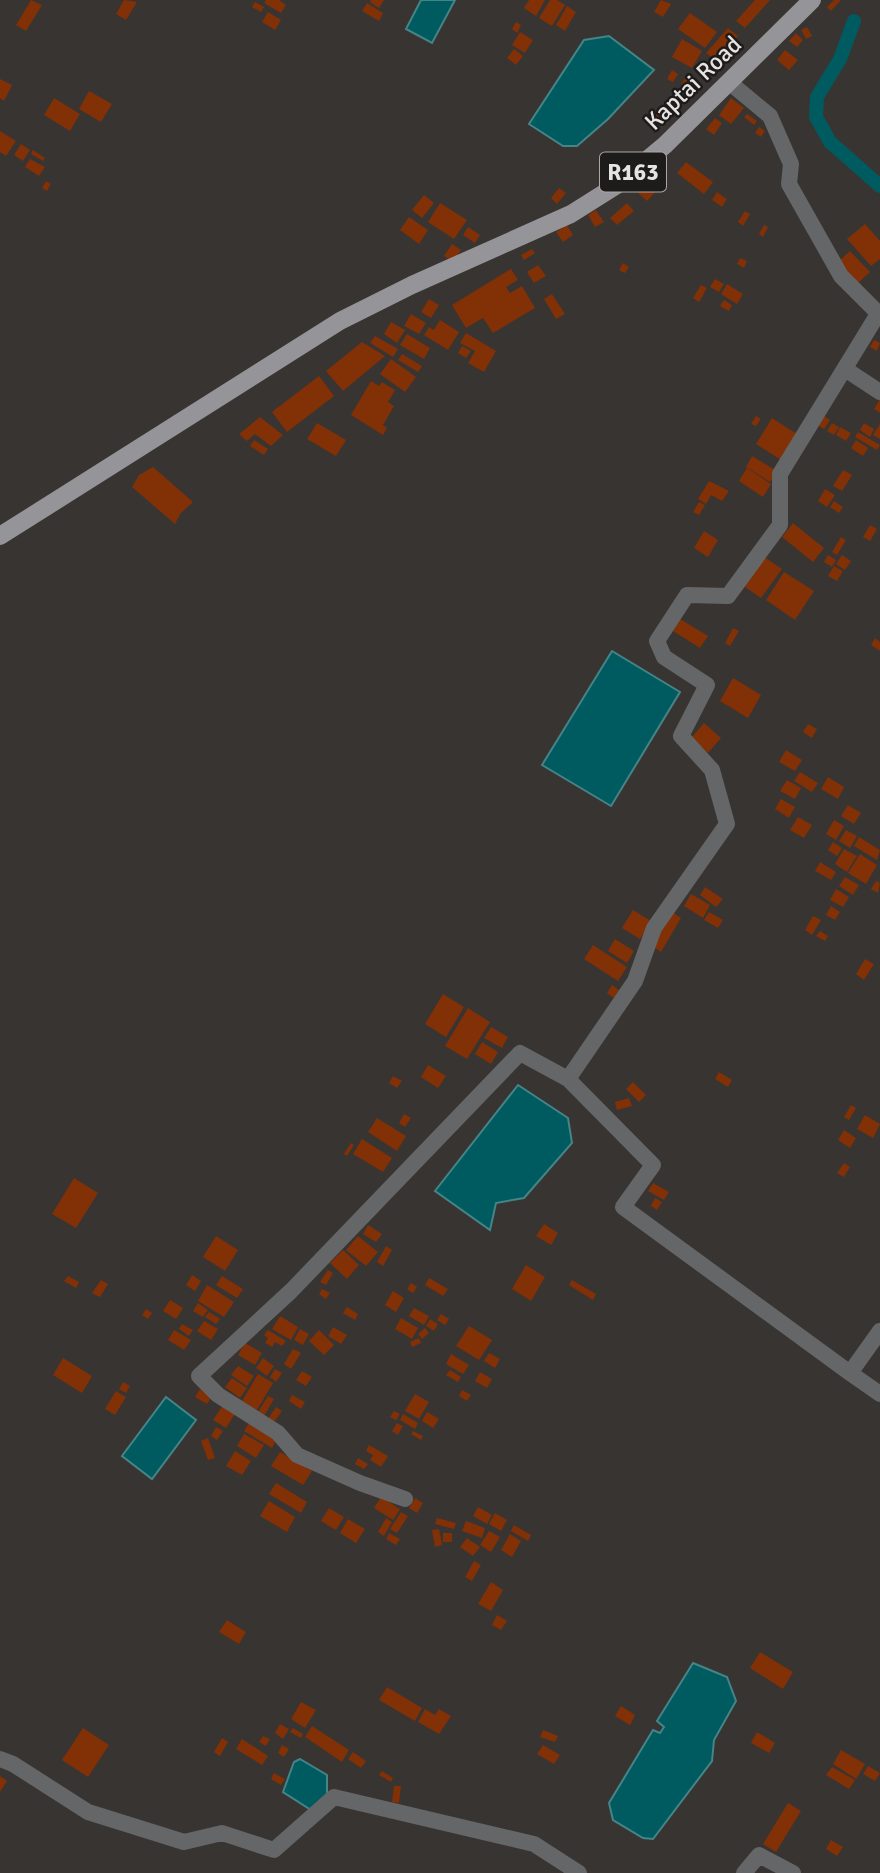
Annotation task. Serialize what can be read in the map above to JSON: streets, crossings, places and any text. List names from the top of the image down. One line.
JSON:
{"streets":{"main road":["Kaptai Road","R163"]}}
